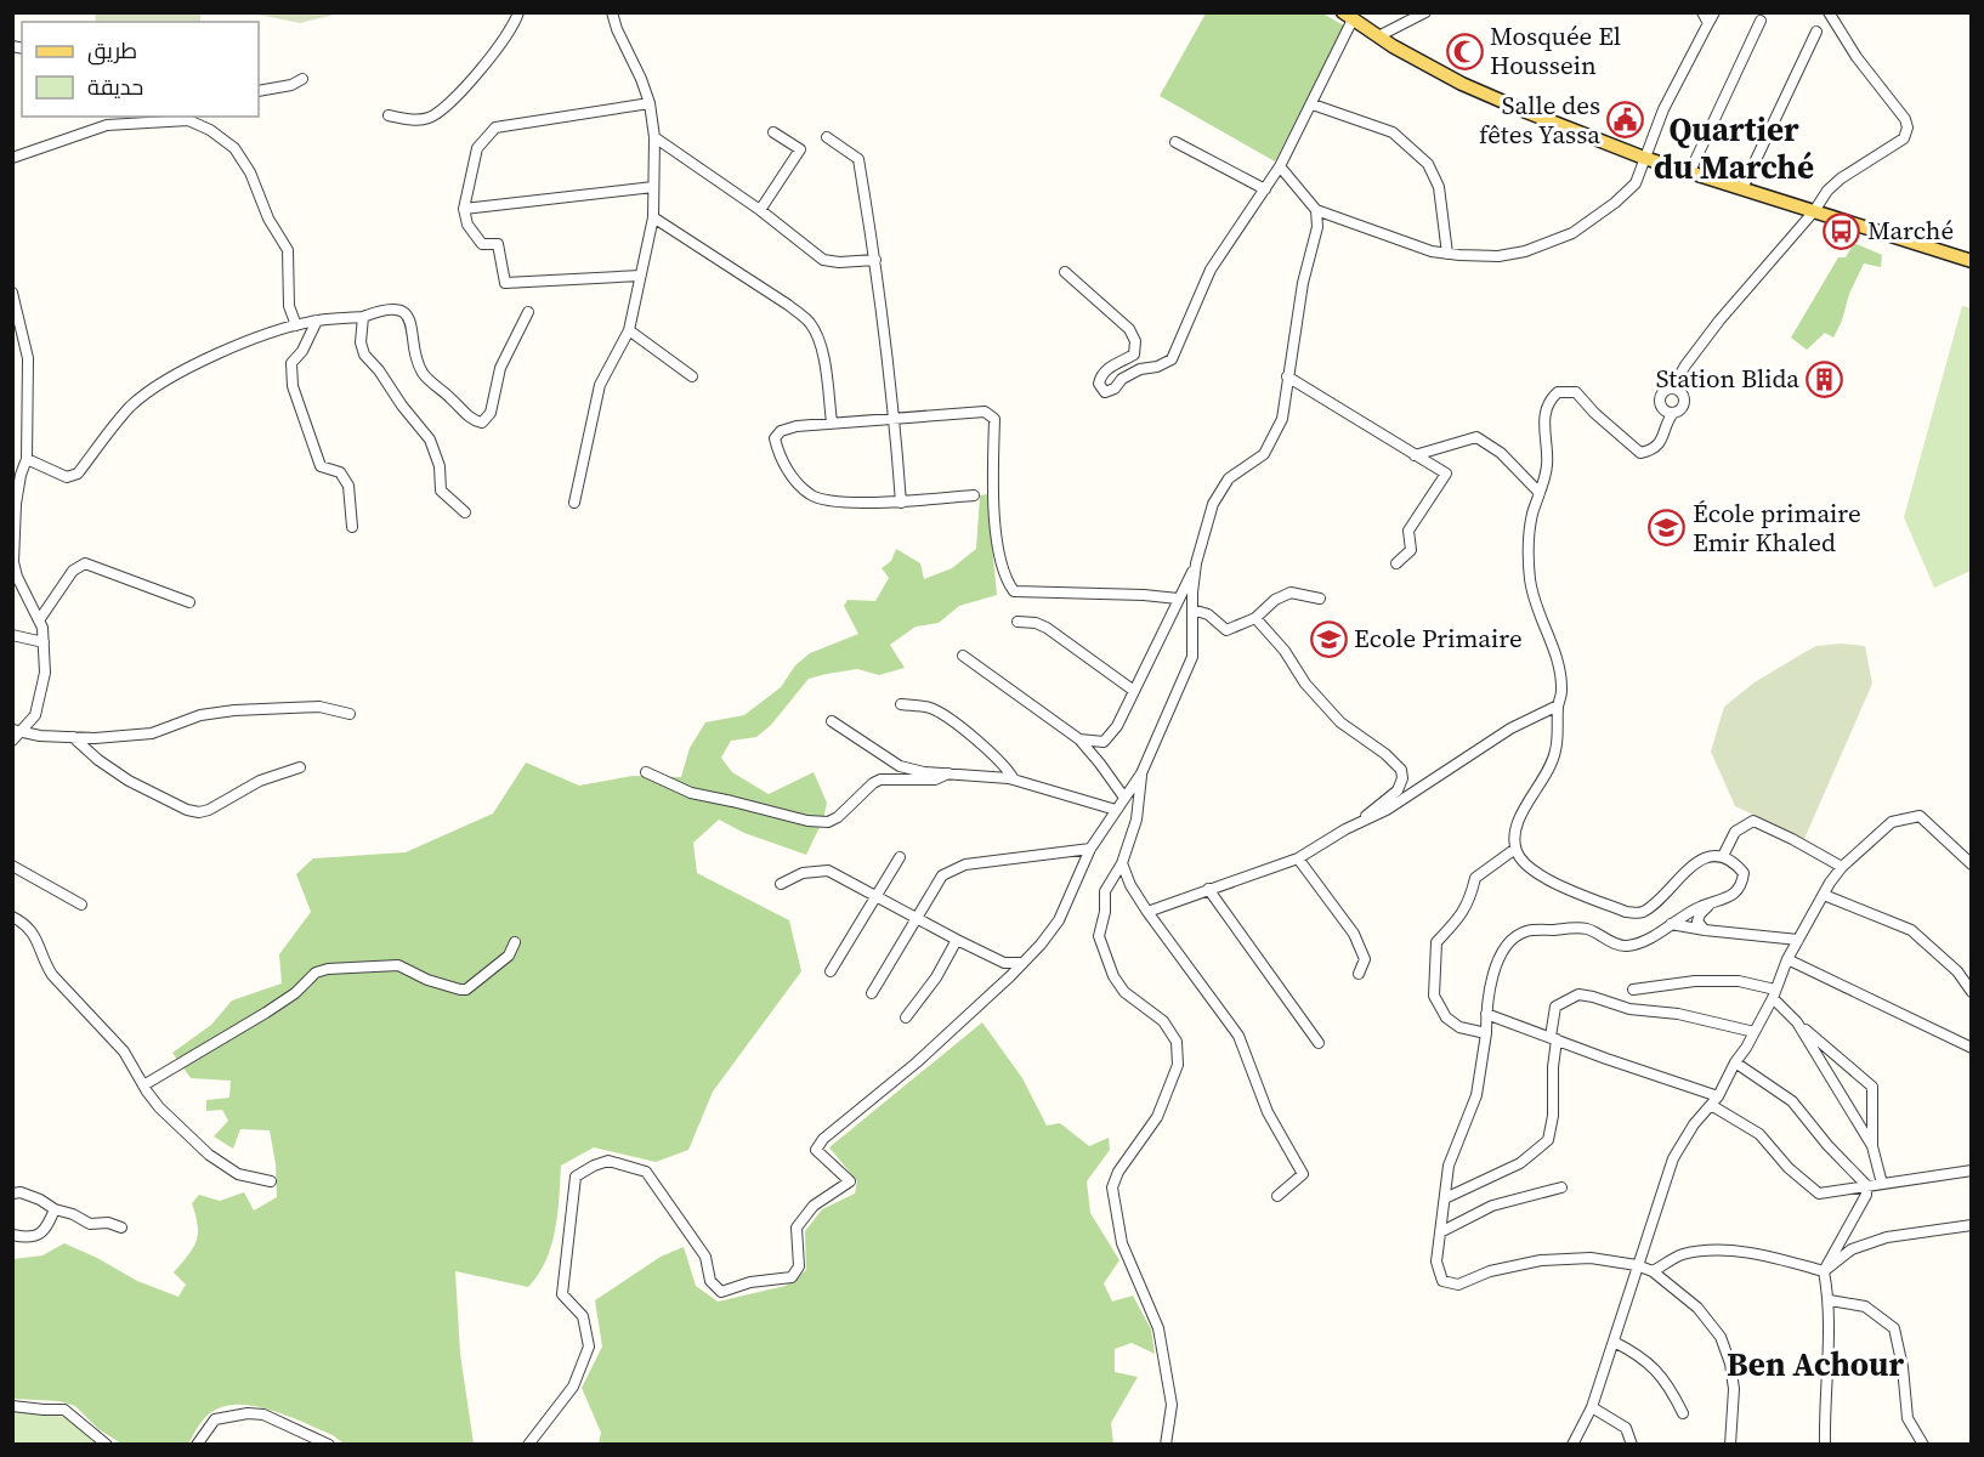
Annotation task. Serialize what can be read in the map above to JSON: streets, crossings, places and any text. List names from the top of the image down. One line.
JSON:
{"districts":["Quartier du Marché","Ben Achour"],"places":{"mosque":["Mosquée El Houssein"],"public building":["Salle des fêtes Yassa"],"bus stop":["Marché"],"building":["Station Blida"],"school or university":["École primaire Emir Khaled","Ecole Primaire"]},"legend":["طريق","حديقة"]}
